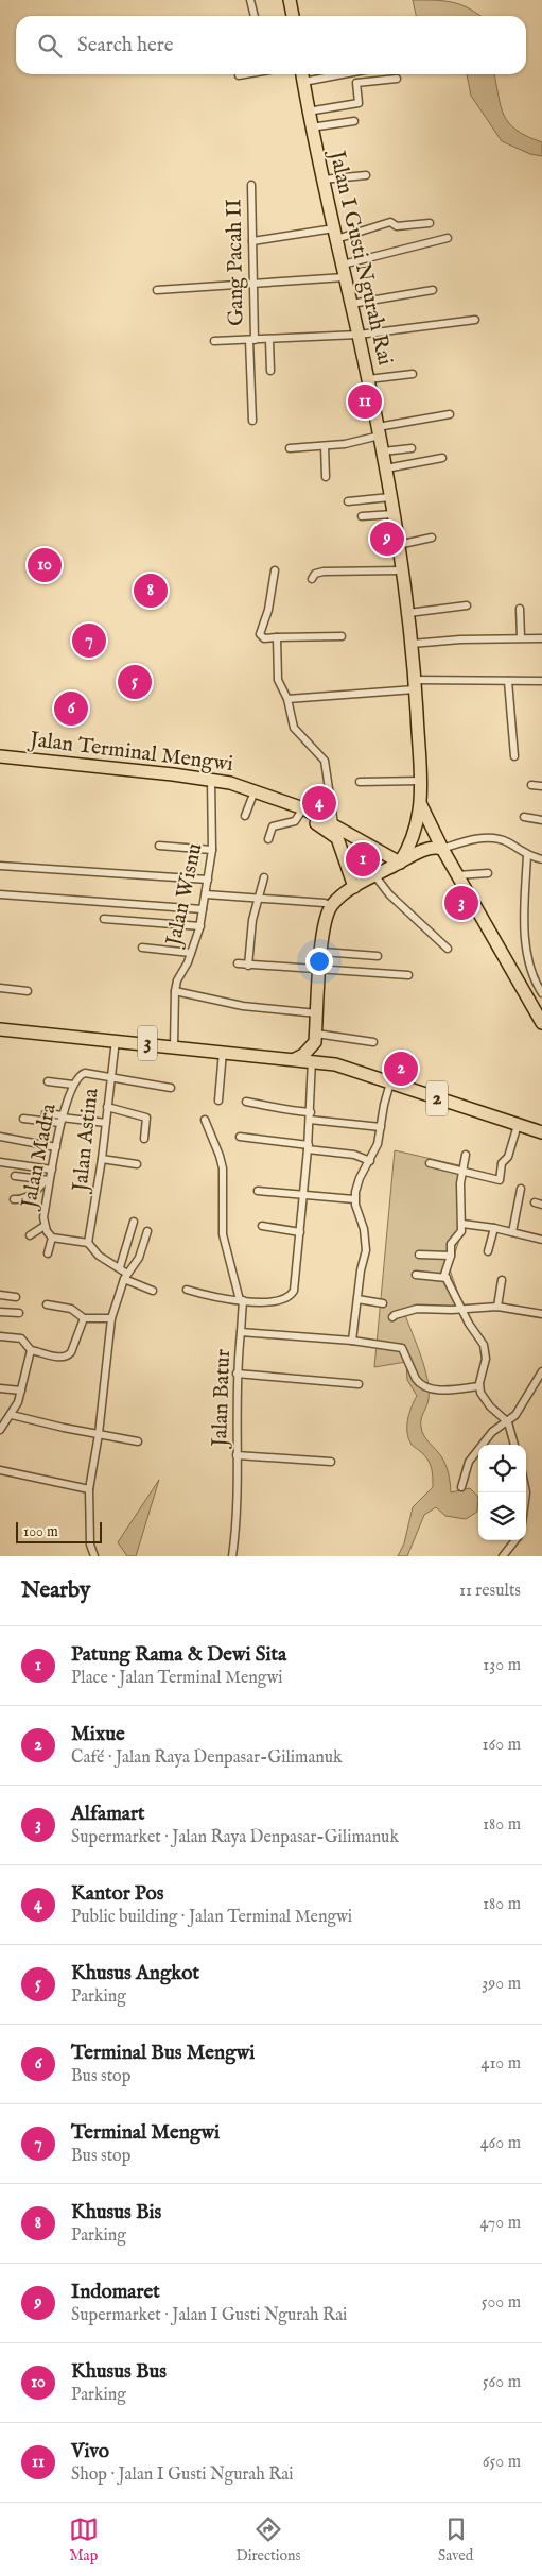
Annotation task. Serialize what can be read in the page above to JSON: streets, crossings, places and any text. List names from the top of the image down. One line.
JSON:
{"streets":{"highway":["Jalan I Gusti Ngurah Rai","Jalan Terminal Mengwi","3","2"],"street":["Gang Pacah II","Jalan Wisnu","Jalan Astina","Jalan Madra","Jalan Batur"]},"crossings":[["Jalan Terminal Mengwi","Jalan Wisnu"],["Jalan Wisnu","3"],["3","2"],["3","Jalan Astina"],["Jalan Astina","Jalan Madra"]],"scale_bar":"100 m","page":{"search":"Search here","pins":["11","9","10","8","7","5","6","4","1","3","2"],"scale":"100 m","heading":["Nearby","11 results"],"list":[{"mark":"1","name":"Patung Rama & Dewi Sita","note":"Place · Jalan Terminal Mengwi","value":"130 m"},{"mark":"2","name":"Mixue","note":"Café · Jalan Raya Denpasar-Gilimanuk","value":"160 m"},{"mark":"3","name":"Alfamart","note":"Supermarket · Jalan Raya Denpasar-Gilimanuk","value":"180 m"},{"mark":"4","name":"Kantor Pos","note":"Public building · Jalan Terminal Mengwi","value":"180 m"},{"mark":"5","name":"Khusus Angkot","note":"Parking","value":"390 m"},{"mark":"6","name":"Terminal Bus Mengwi","note":"Bus stop","value":"410 m"},{"mark":"7","name":"Terminal Mengwi","note":"Bus stop","value":"460 m"},{"mark":"8","name":"Khusus Bis","note":"Parking","value":"470 m"},{"mark":"9","name":"Indomaret","note":"Supermarket · Jalan I Gusti Ngurah Rai","value":"500 m"},{"mark":"10","name":"Khusus Bus","note":"Parking","value":"560 m"},{"mark":"11","name":"Vivo","note":"Shop · Jalan I Gusti Ngurah Rai","value":"650 m"}],"nav":["Map","Directions","Saved"]}}
